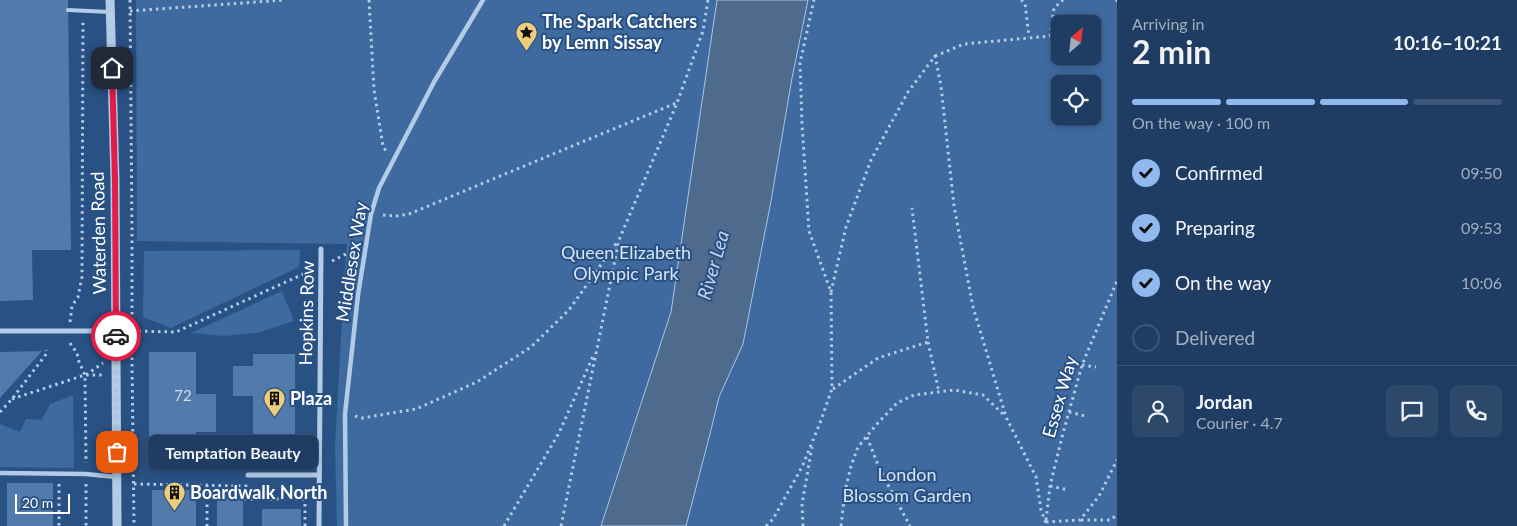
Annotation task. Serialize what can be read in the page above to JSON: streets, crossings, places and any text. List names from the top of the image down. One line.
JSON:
{"streets":{"street":["Waterden Road","Middlesex Way","Hopkins Row"],"path":["Essex Way"]},"water":["River Lea"],"parks":["Queen Elizabeth Olympic Park","London Blossom Garden"],"places":{"place":["The Spark Catchers by Lemn Sissay"],"building":["Plaza","Boardwalk North"],"other":["Temptation Beauty"]},"house_numbers":["72"],"scale_bar":"20 m","north":"top right","page":{"heading":["2 min","Arriving in","10:16–10:21"],"panel":["Jordan","Courier · 4.7"],"bar":"On the way · 100 m","list":[["Confirmed","09:50"],["Preparing","09:53"],["On the way","10:06"],"Delivered"],"bubble":"Temptation Beauty","scale":"20 m"}}
